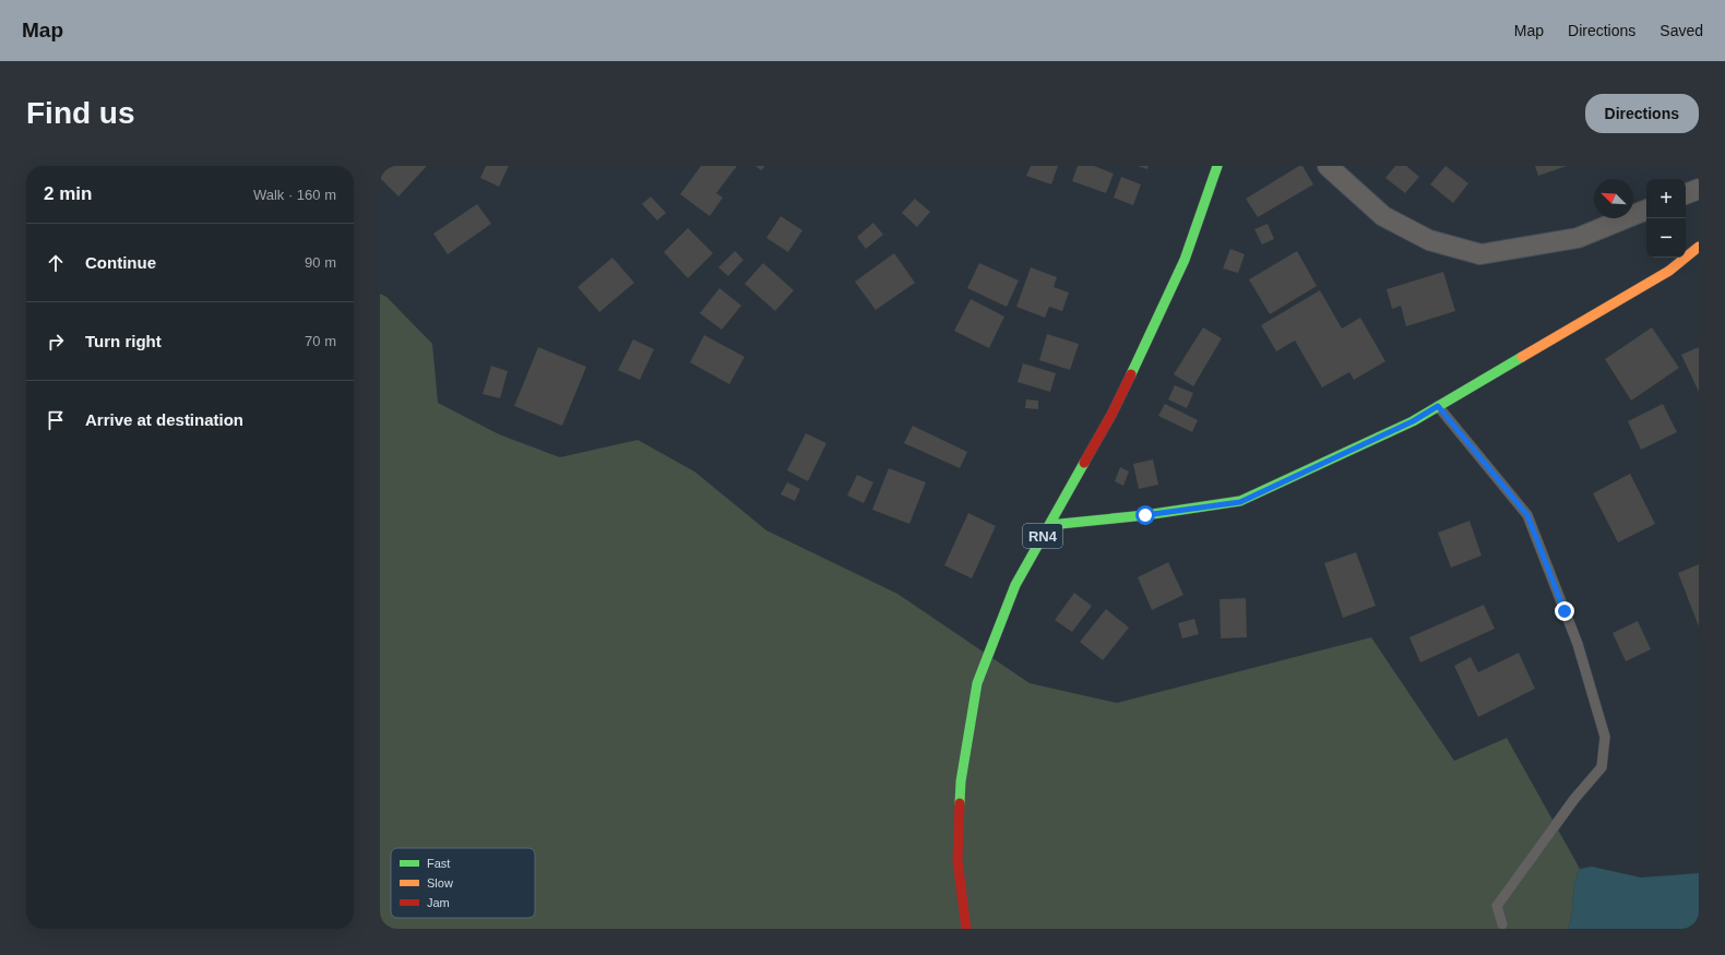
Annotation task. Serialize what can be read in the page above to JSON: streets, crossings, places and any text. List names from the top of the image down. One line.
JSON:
{"streets":{"main road":["RN4"]},"legend":["Fast","Slow","Jam"],"north":"top left","page":{"header":"Map","nav":["Map","Directions","Saved"],"buttons":"Directions","title":"Find us","heading":["2 min","Walk · 160 m"],"map_buttons":["+","−"],"list":[["Continue","90 m"],["Turn right","70 m"],"Arrive at destination"]}}
